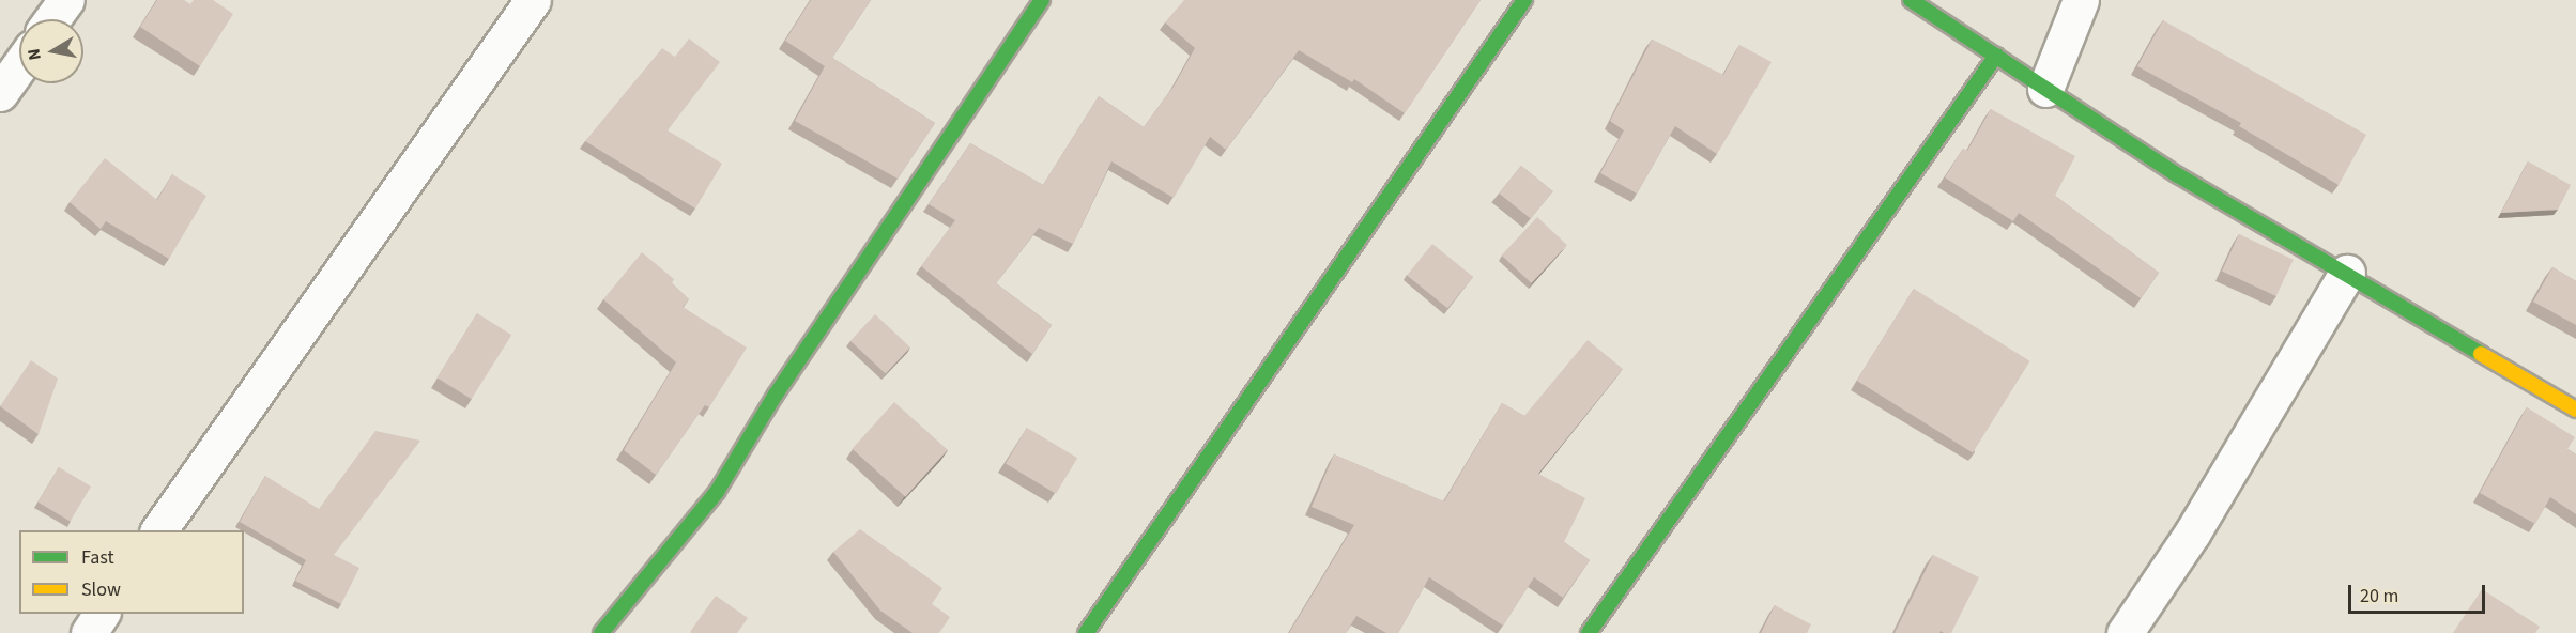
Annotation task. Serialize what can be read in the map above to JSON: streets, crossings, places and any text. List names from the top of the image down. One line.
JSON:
{"legend":["Fast","Slow"],"scale_bar":"20 m","north":"left"}
